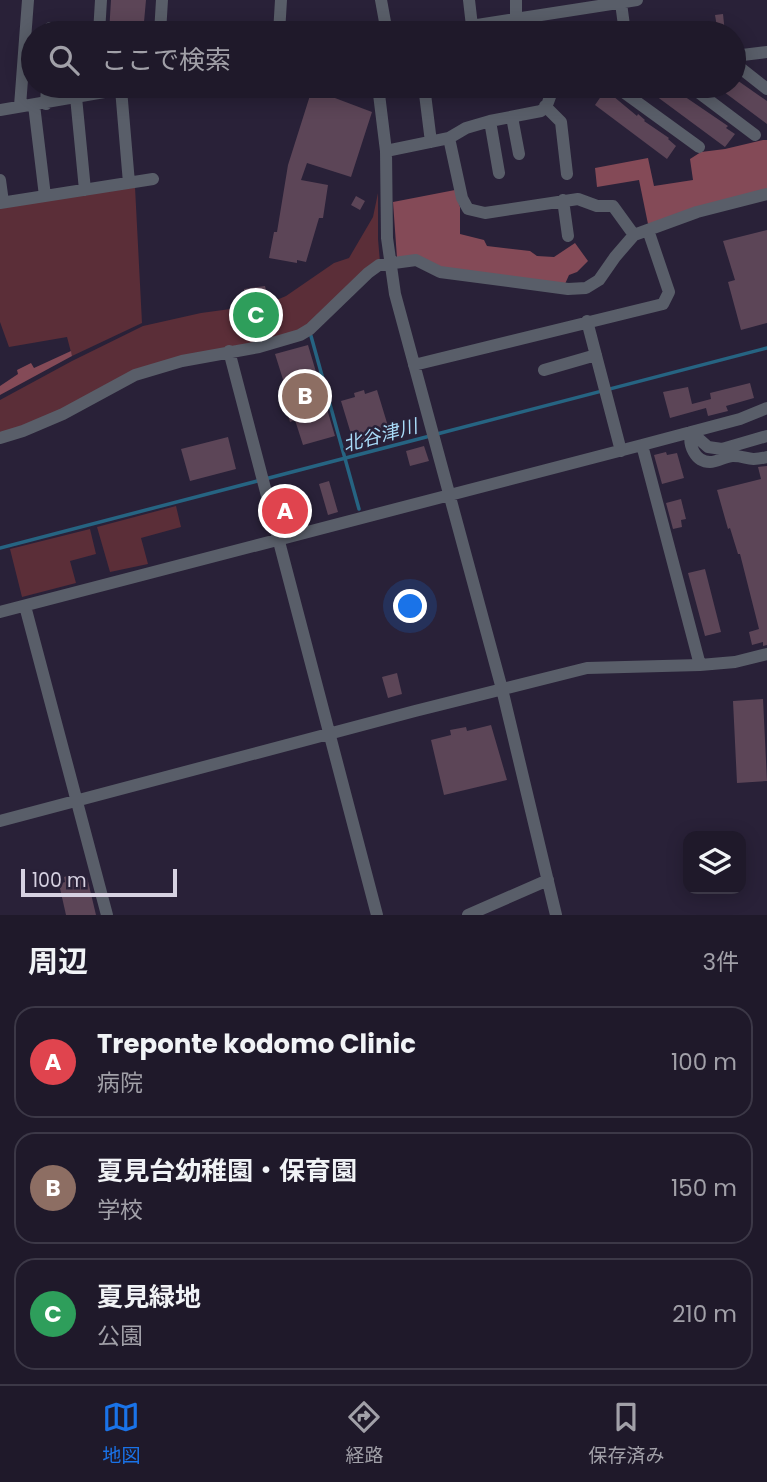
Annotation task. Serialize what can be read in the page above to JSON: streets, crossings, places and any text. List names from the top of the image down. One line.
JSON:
{"water":["北谷津川"],"scale_bar":"100 m","page":{"search":"ここで検索","pins":["C","B","A"],"scale":"100 m","heading":["周辺","3件"],"list":[{"mark":"A","name":"Treponte kodomo Clinic","note":"病院","value":"100 m"},{"mark":"B","name":"夏見台幼稚園・保育園","note":"学校","value":"150 m"},{"mark":"C","name":"夏見緑地","note":"公園","value":"210 m"}],"nav":["地図","経路","保存済み"]}}
